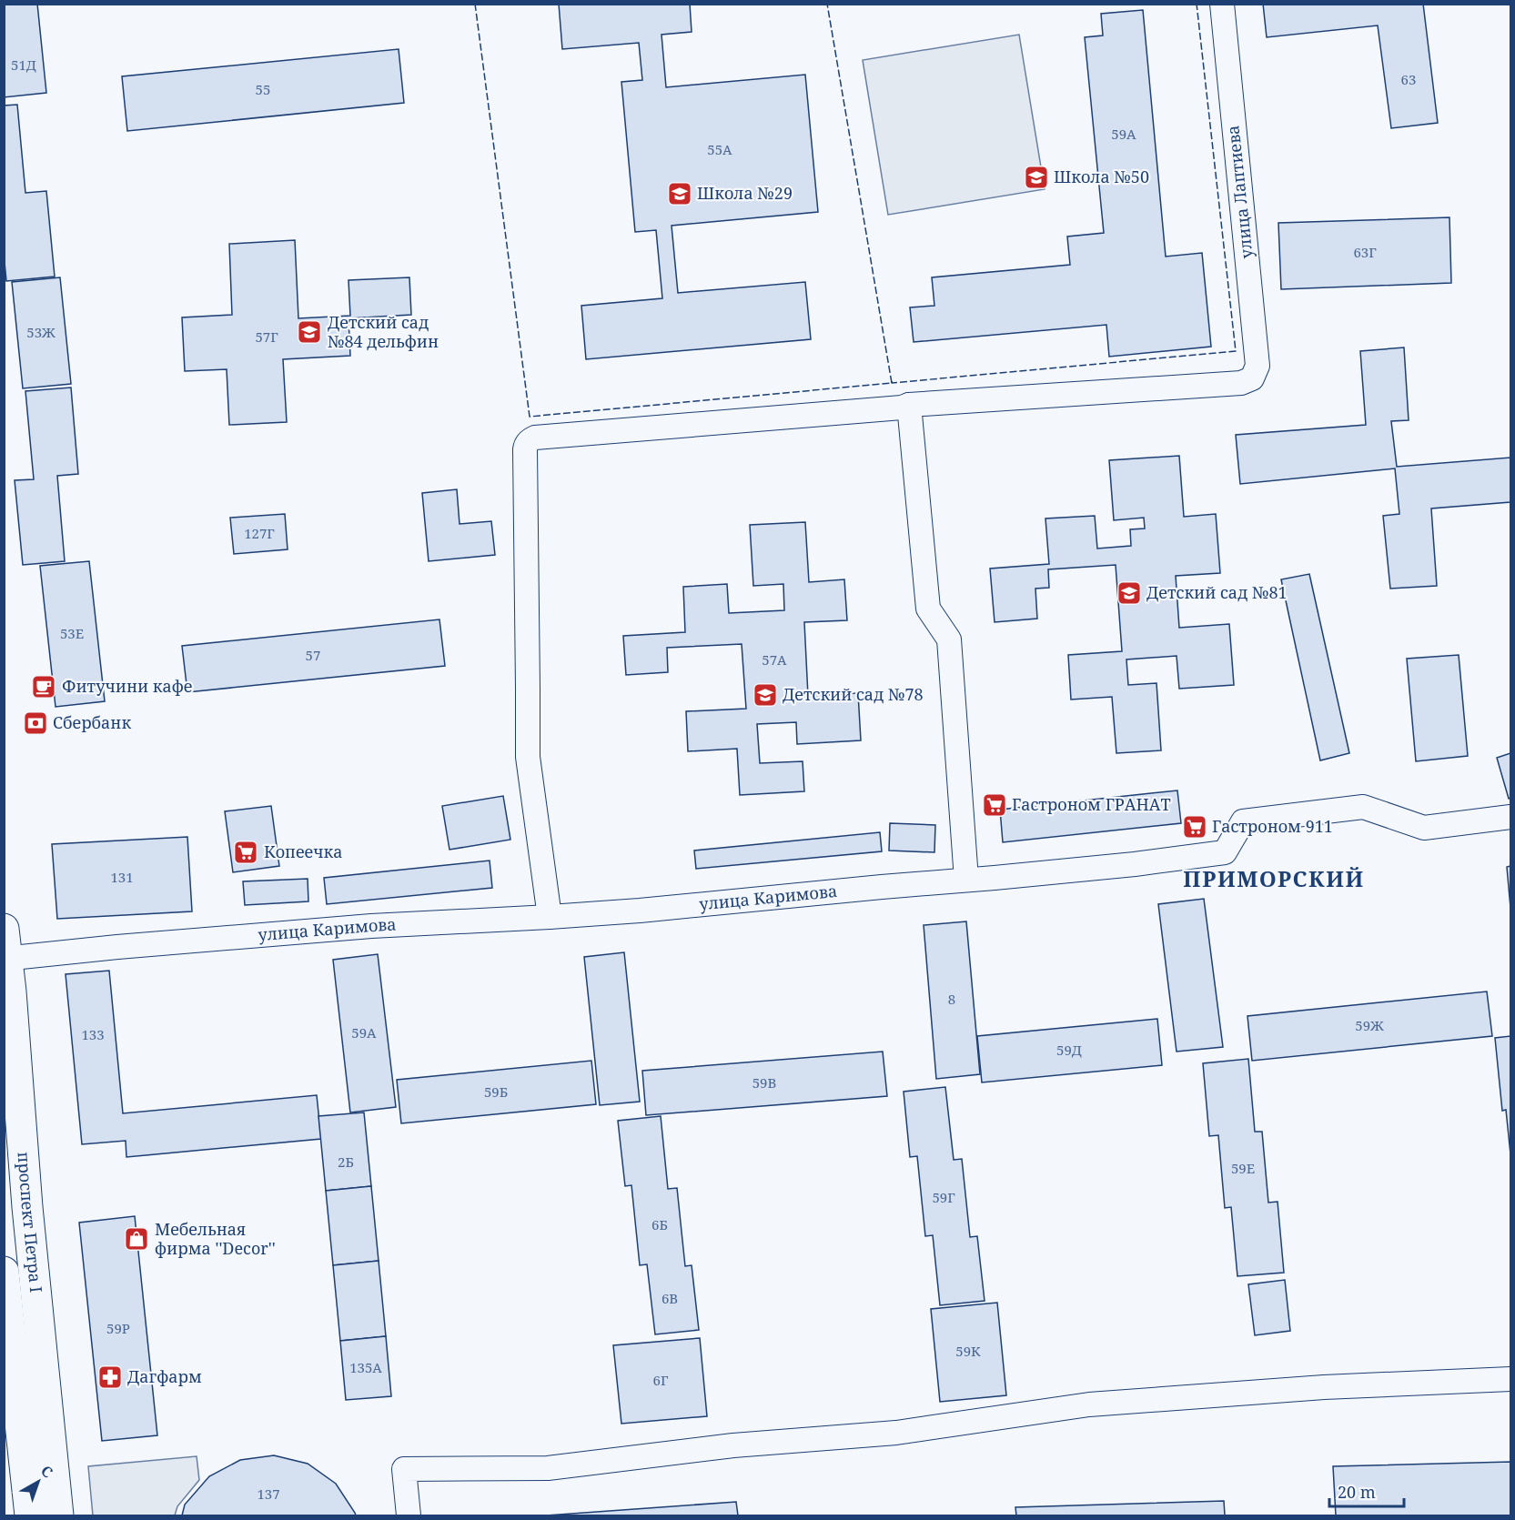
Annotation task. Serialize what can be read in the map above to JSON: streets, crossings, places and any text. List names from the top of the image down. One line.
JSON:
{"streets":{"main road":["проспект Петра I"],"street":["улица Лаптиева","улица Каримова"]},"crossings":[["улица Каримова","проспект Петра I"]],"districts":["ПРИМОРСКИЙ"],"places":{"school or university":["Школа №50","Школа №29","Детский сад №84 дельфин","Детский сад №81","Детский сад №78"],"cafe":["Фитучини кафе"],"bank":["Сбербанк"],"supermarket":["Гастроном ГРАНАТ","Гастроном 911","Копеечка"],"shop":["Мебельная фирма ''Decor''"],"pharmacy":["Дагфарм"]},"house_numbers":["51Д","63","55","59А","55А","63Г","53Ж","57Г","127Г","53Е","57","57А","131","8","59Ж","59А","133","59Д","59В","59Б","2Б","59Е","59Г","6Б","6В","59Р","59К","135А","6Г","137"],"scale_bar":"20 m","north":"top right"}
